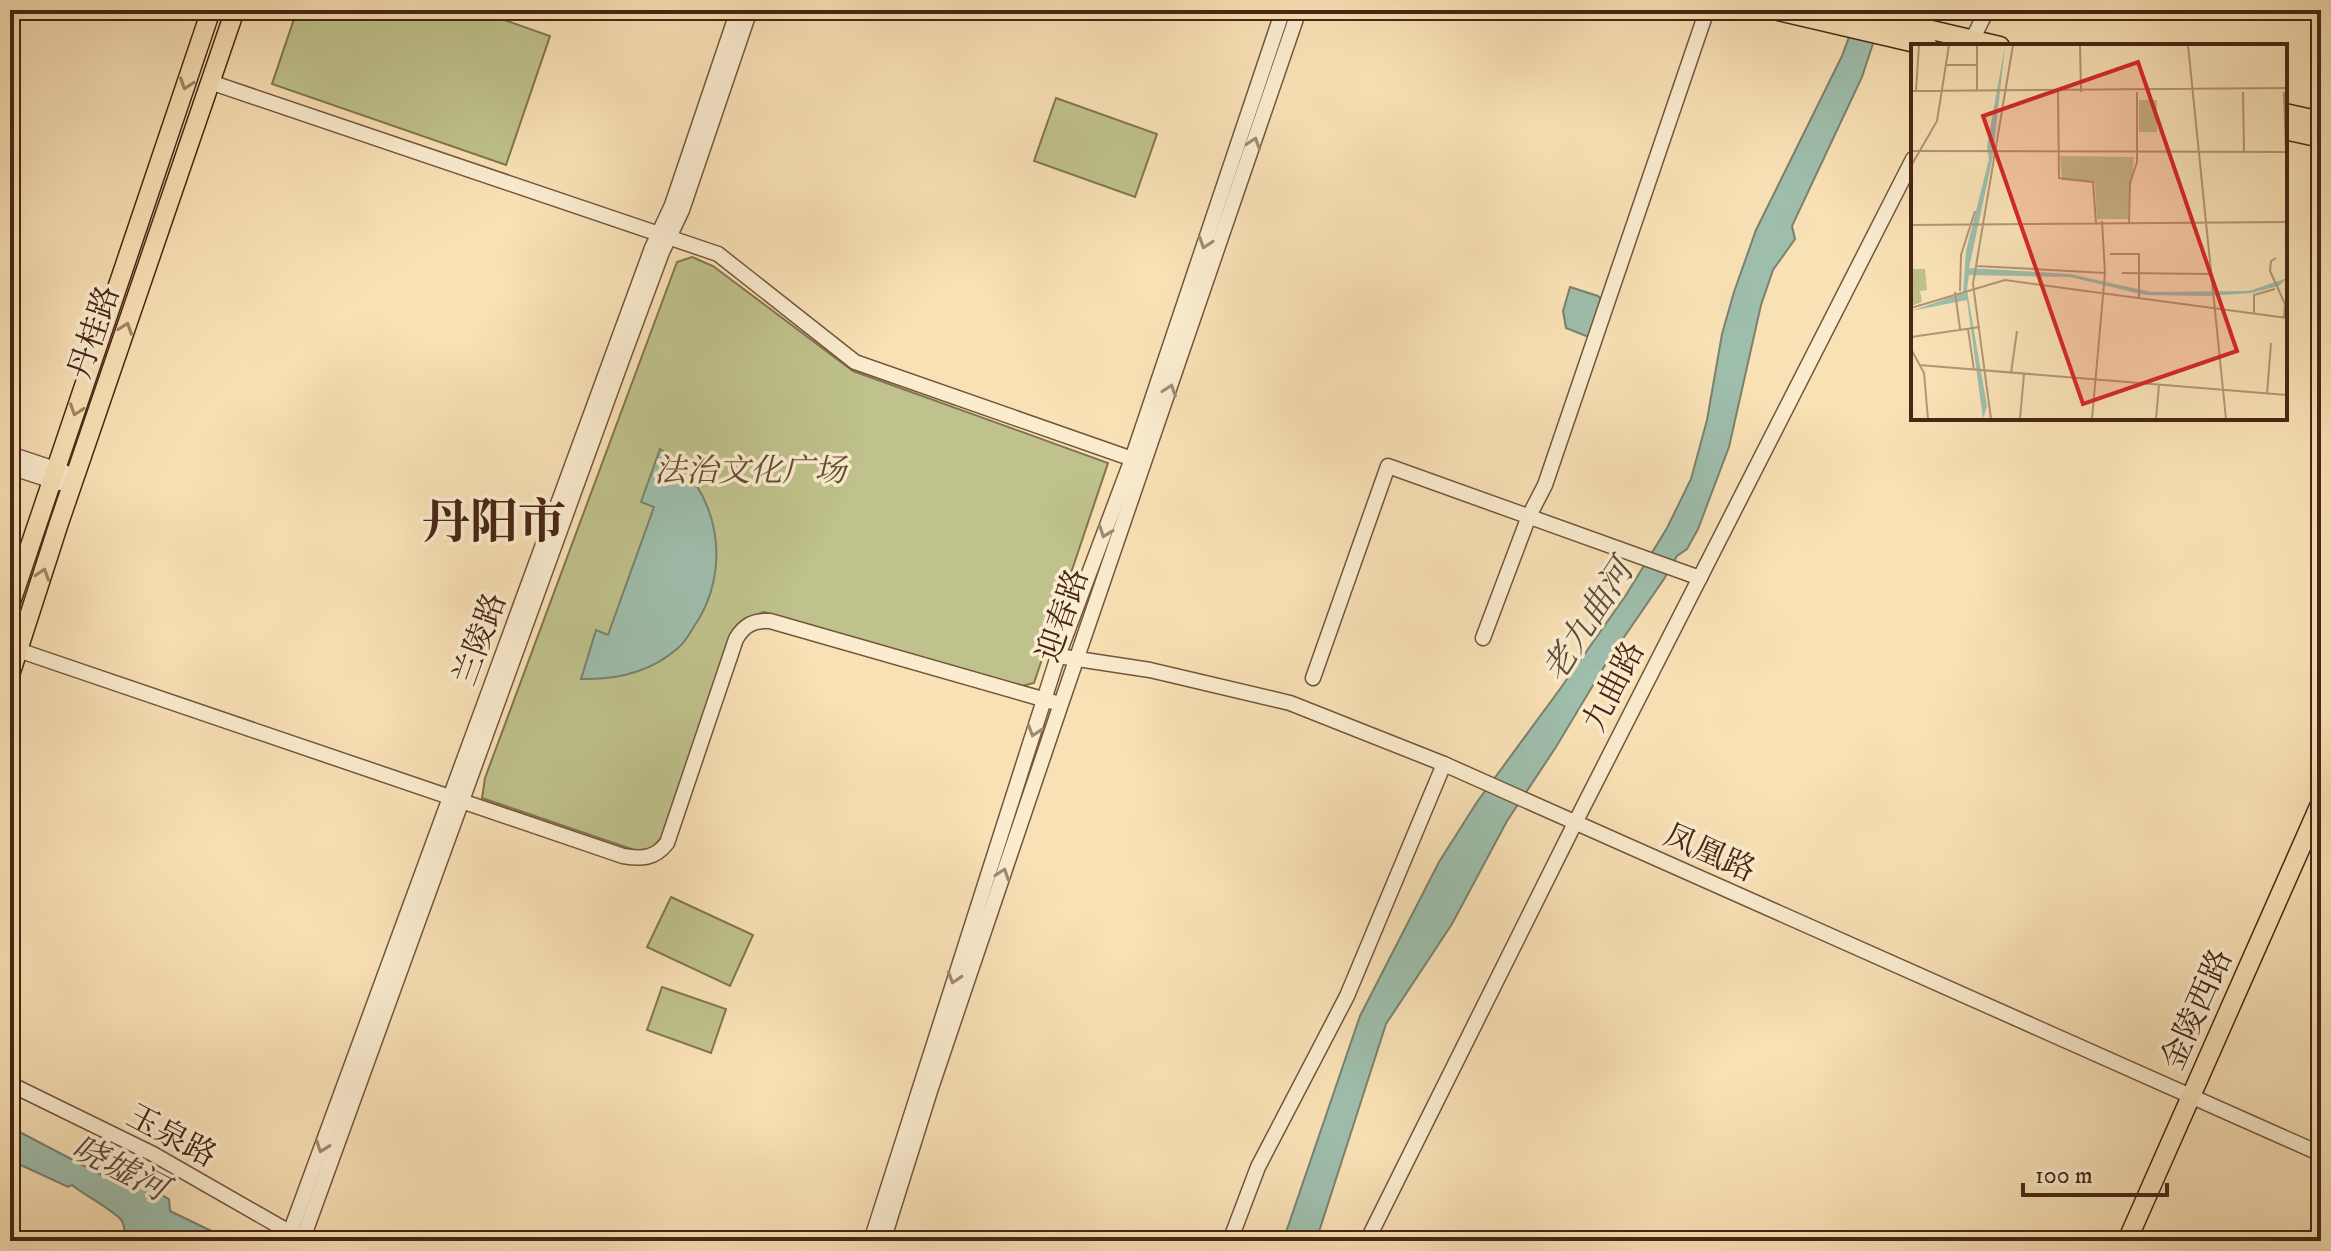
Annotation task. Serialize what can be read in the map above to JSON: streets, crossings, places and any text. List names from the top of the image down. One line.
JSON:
{"streets":{"main road":["丹桂路","金陵西路"],"street":["迎春路","兰陵路","九曲路","凤凰路","玉泉路"]},"crossings":[["迎春路","凤凰路"],["兰陵路","玉泉路"],["九曲路","凤凰路"],["凤凰路","金陵西路"]],"districts":["丹阳市"],"water":["老九曲河","哓墟河"],"parks":["法治文化广场"],"scale_bar":"100 m"}
